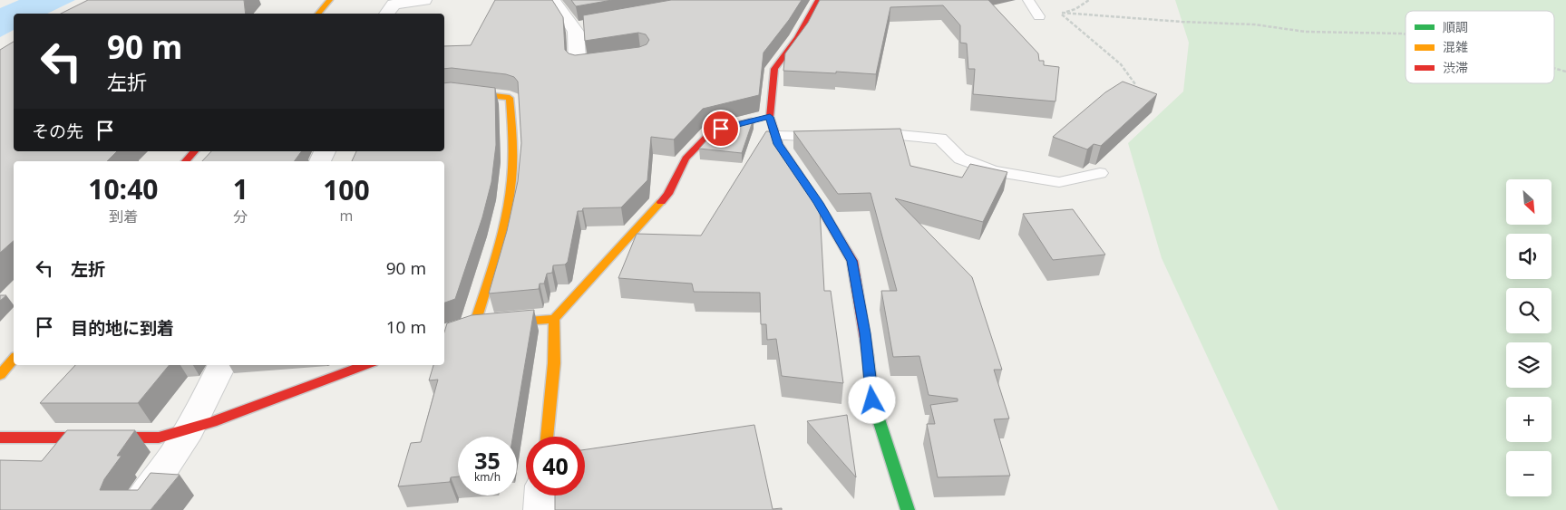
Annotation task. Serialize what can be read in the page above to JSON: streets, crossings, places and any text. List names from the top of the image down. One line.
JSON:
{"legend":["順調","混雑","渋滞"],"north":"bottom right","page":{"turn":["90 m","左折"],"then":"その先","eta":["10:40","到着","1","分","100","m"],"map_buttons":["+","−"],"list":[{"name":"左折","value":"90 m"},{"name":"目的地に到着","value":"10 m"}],"speed":"35 km/h","limit":"40"}}
